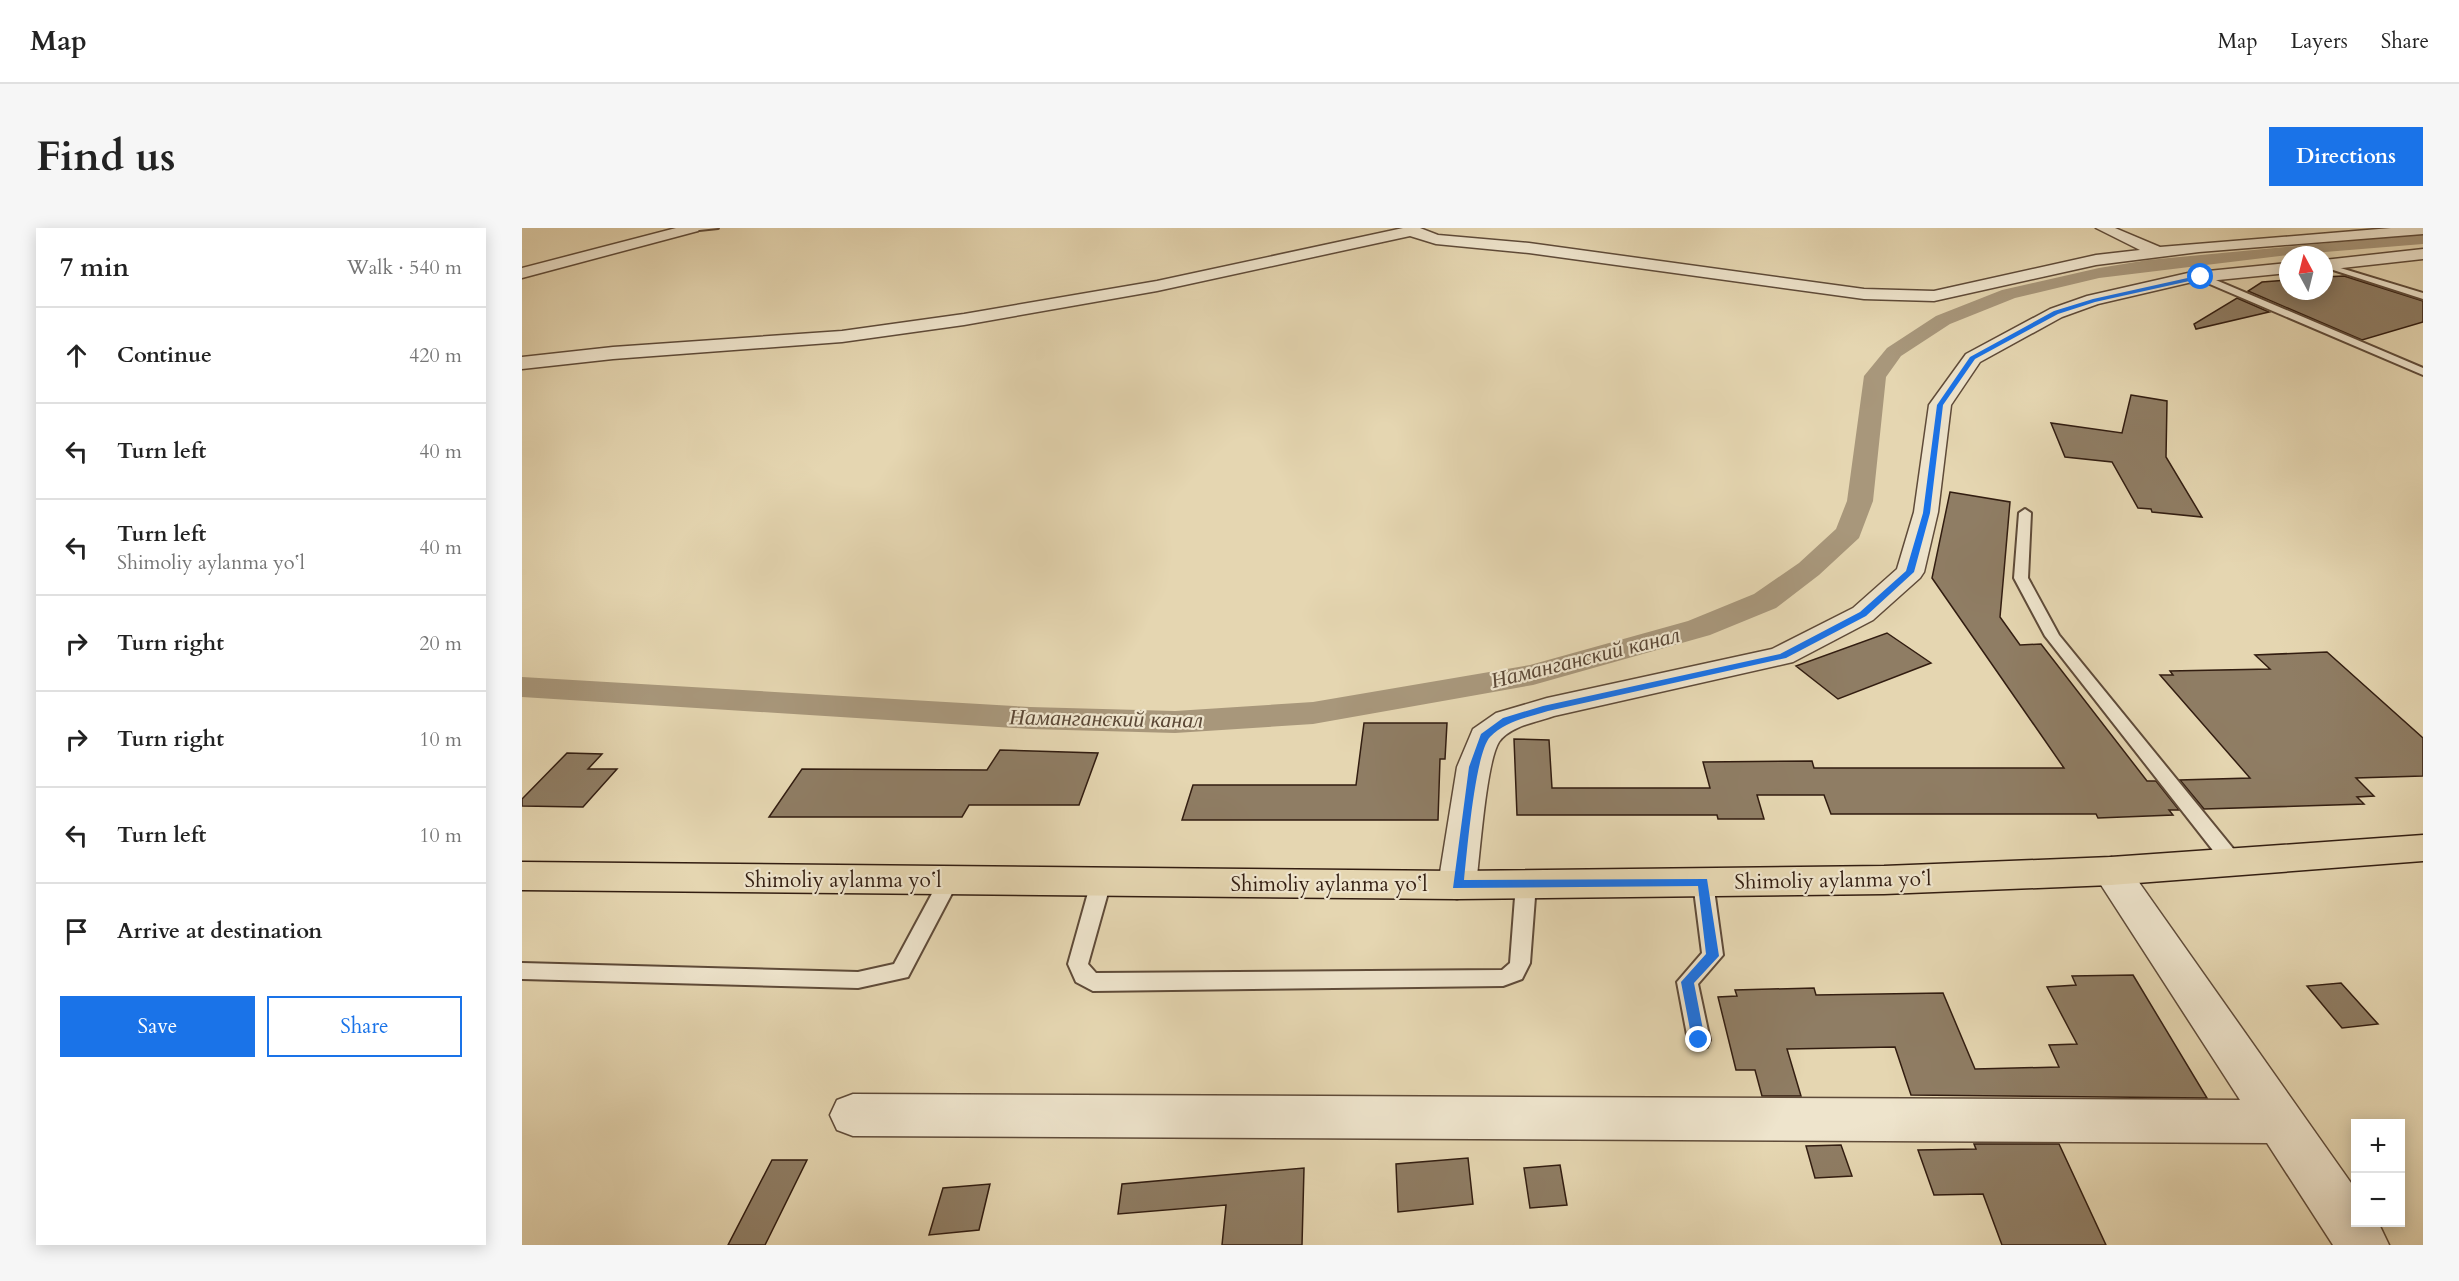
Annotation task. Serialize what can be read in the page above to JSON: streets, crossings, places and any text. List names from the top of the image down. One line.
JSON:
{"streets":{"main road":["Shimoliy aylanma yoʻl"]},"water":["Наманганский канал"],"north":"top","page":{"header":"Map","nav":["Map","Layers","Share"],"buttons":["Directions",["Save","Share"]],"title":"Find us","heading":["7 min","Walk · 540 m"],"list":[["Continue","420 m"],["Turn left","40 m"],["Turn left","Shimoliy aylanma yoʻl","40 m"],["Turn right","20 m"],["Turn right","10 m"],["Turn left","10 m"],"Arrive at destination"],"map_buttons":["+","−"]}}
